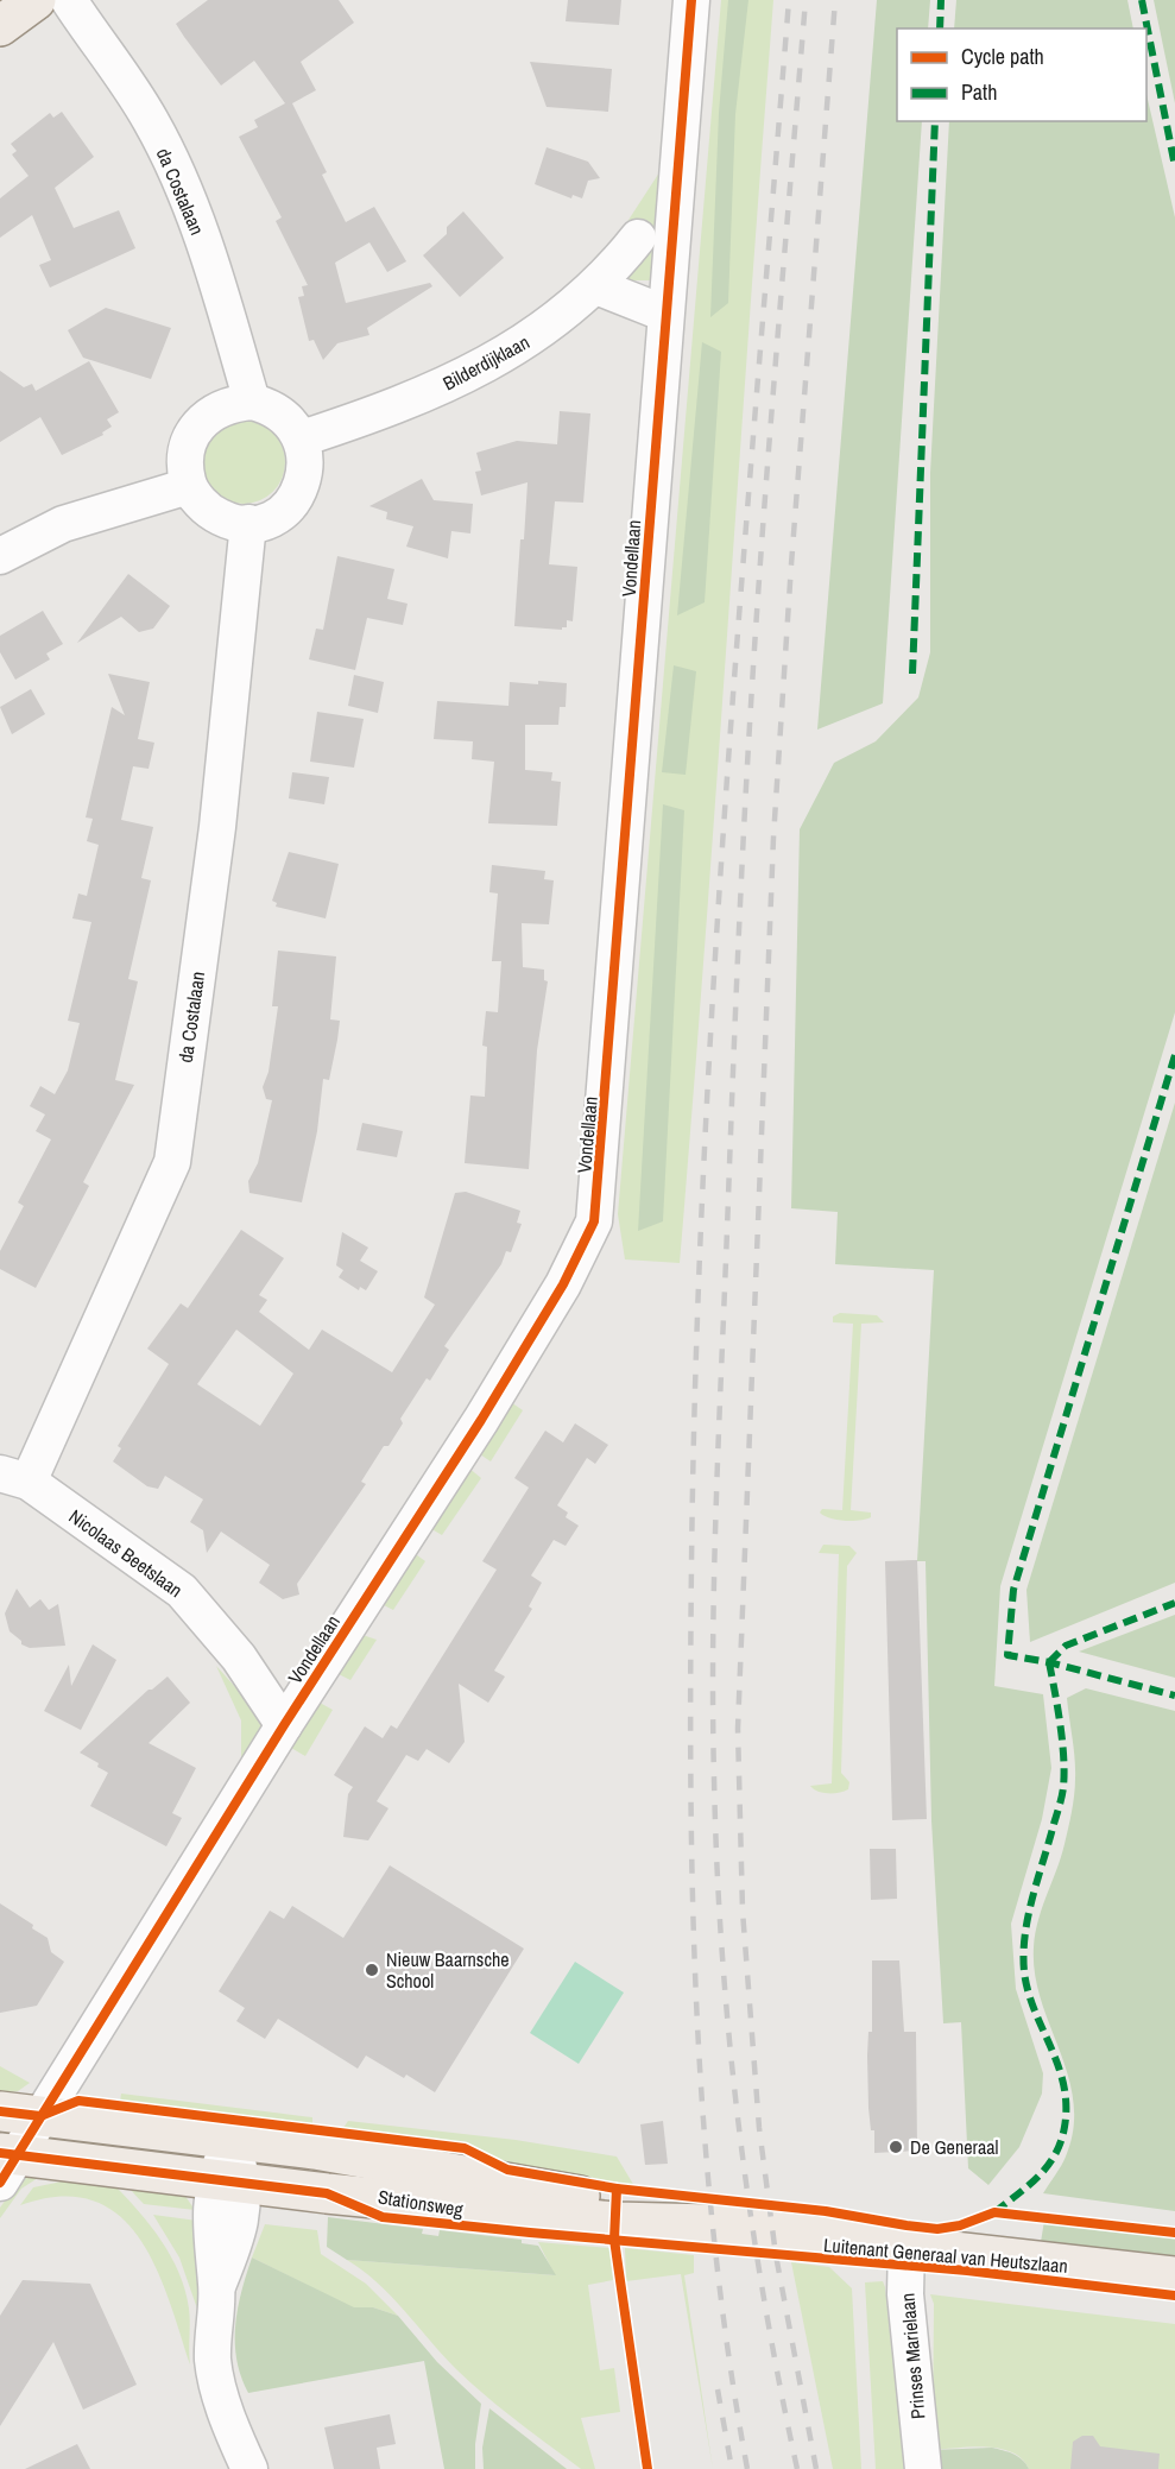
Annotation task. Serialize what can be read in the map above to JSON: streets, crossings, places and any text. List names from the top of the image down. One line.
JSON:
{"streets":{"main road":["Stationsweg","Luitenant Generaal van Heutszlaan"],"street":["da Costalaan","Bilderdijklaan","Vondellaan","Nicolaas Beetslaan","Prinses Marielaan"]},"crossings":[["da Costalaan","Bilderdijklaan"],["da Costalaan","Nicolaas Beetslaan"],["Vondellaan","Nicolaas Beetslaan"],["Vondellaan","Stationsweg"],["Stationsweg","Luitenant Generaal van Heutszlaan"],["Luitenant Generaal van Heutszlaan","Prinses Marielaan"]],"places":["Nieuw Baarnsche School","De Generaal"],"legend":["Cycle path","Path"]}
